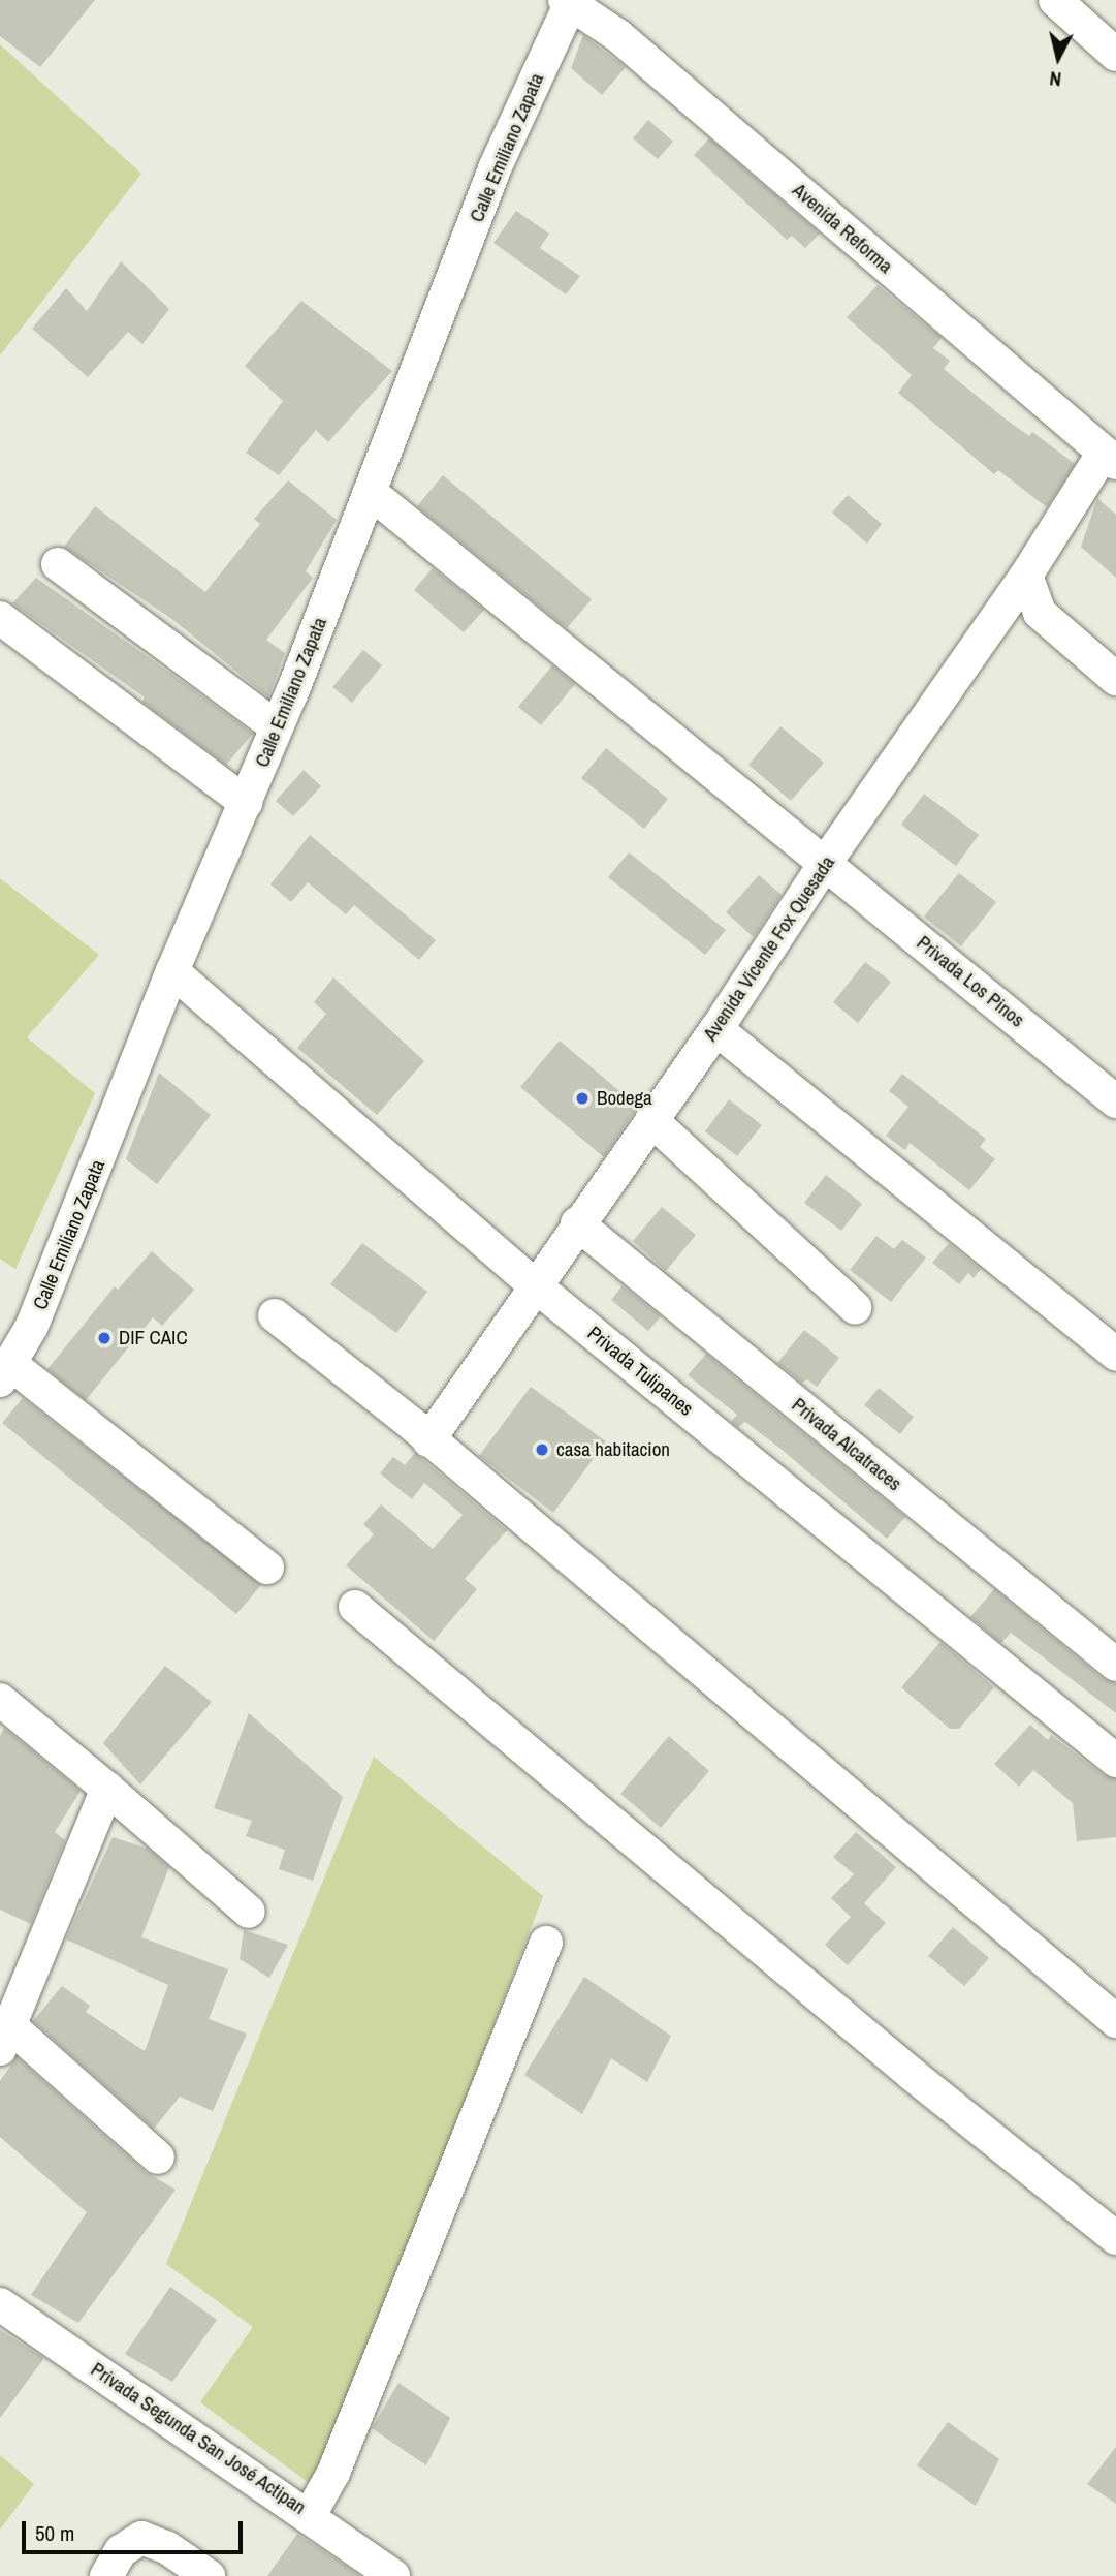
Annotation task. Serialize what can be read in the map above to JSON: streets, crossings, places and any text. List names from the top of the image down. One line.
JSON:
{"streets":{"street":["Calle Emiliano Zapata","Avenida Reforma","Avenida Vicente Fox Quesada","Privada Los Pinos","Privada Tulipanes","Privada Alcatraces","Privada Segunda San José Actipan"]},"crossings":[["Calle Emiliano Zapata","Avenida Reforma"],["Calle Emiliano Zapata","Privada Los Pinos"],["Calle Emiliano Zapata","Privada Tulipanes"],["Avenida Reforma","Avenida Vicente Fox Quesada"],["Avenida Vicente Fox Quesada","Privada Los Pinos"],["Avenida Vicente Fox Quesada","Privada Tulipanes"],["Avenida Vicente Fox Quesada","Privada Alcatraces"]],"places":["Bodega","DIF CAIC","casa habitacion"],"scale_bar":"50 m","north":"bottom"}
